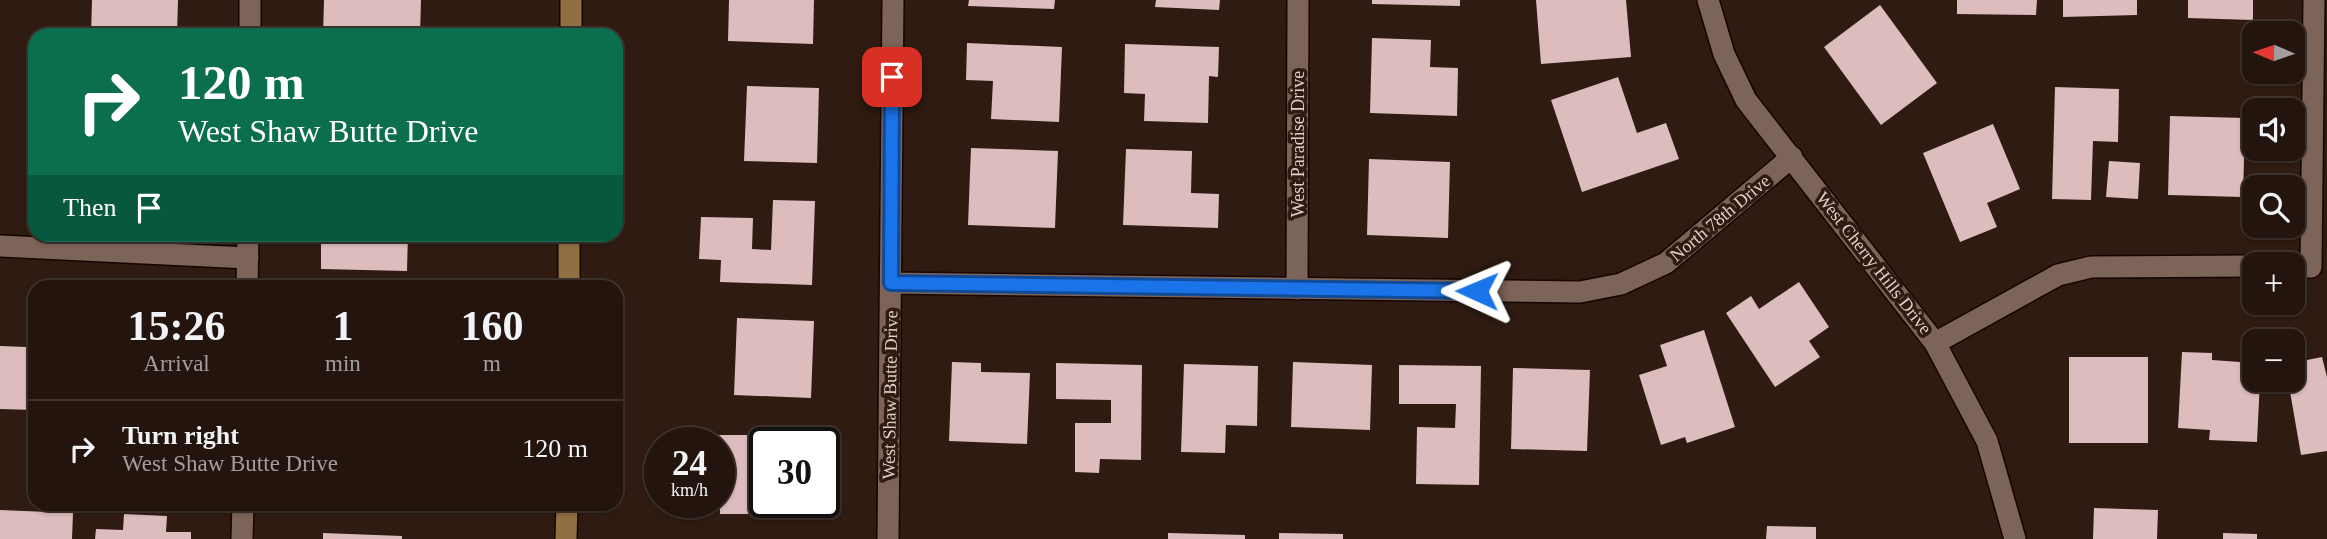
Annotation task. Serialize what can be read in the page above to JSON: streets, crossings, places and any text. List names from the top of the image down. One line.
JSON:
{"streets":{"street":["West Paradise Drive","North 78th Drive","West Cherry Hills Drive","West Shaw Butte Drive"]},"crossings":[["West Paradise Drive","North 78th Drive"],["North 78th Drive","West Cherry Hills Drive"],["North 78th Drive","West Shaw Butte Drive"]],"north":"left","page":{"map_buttons":["+","−"],"turn":["120 m","West Shaw Butte Drive"],"then":"Then","eta":["15:26","Arrival","1","min","160","m"],"list":[{"name":"Turn right","note":"West Shaw Butte Drive","value":"120 m"}],"speed":"24 km/h","limit":"30"}}
